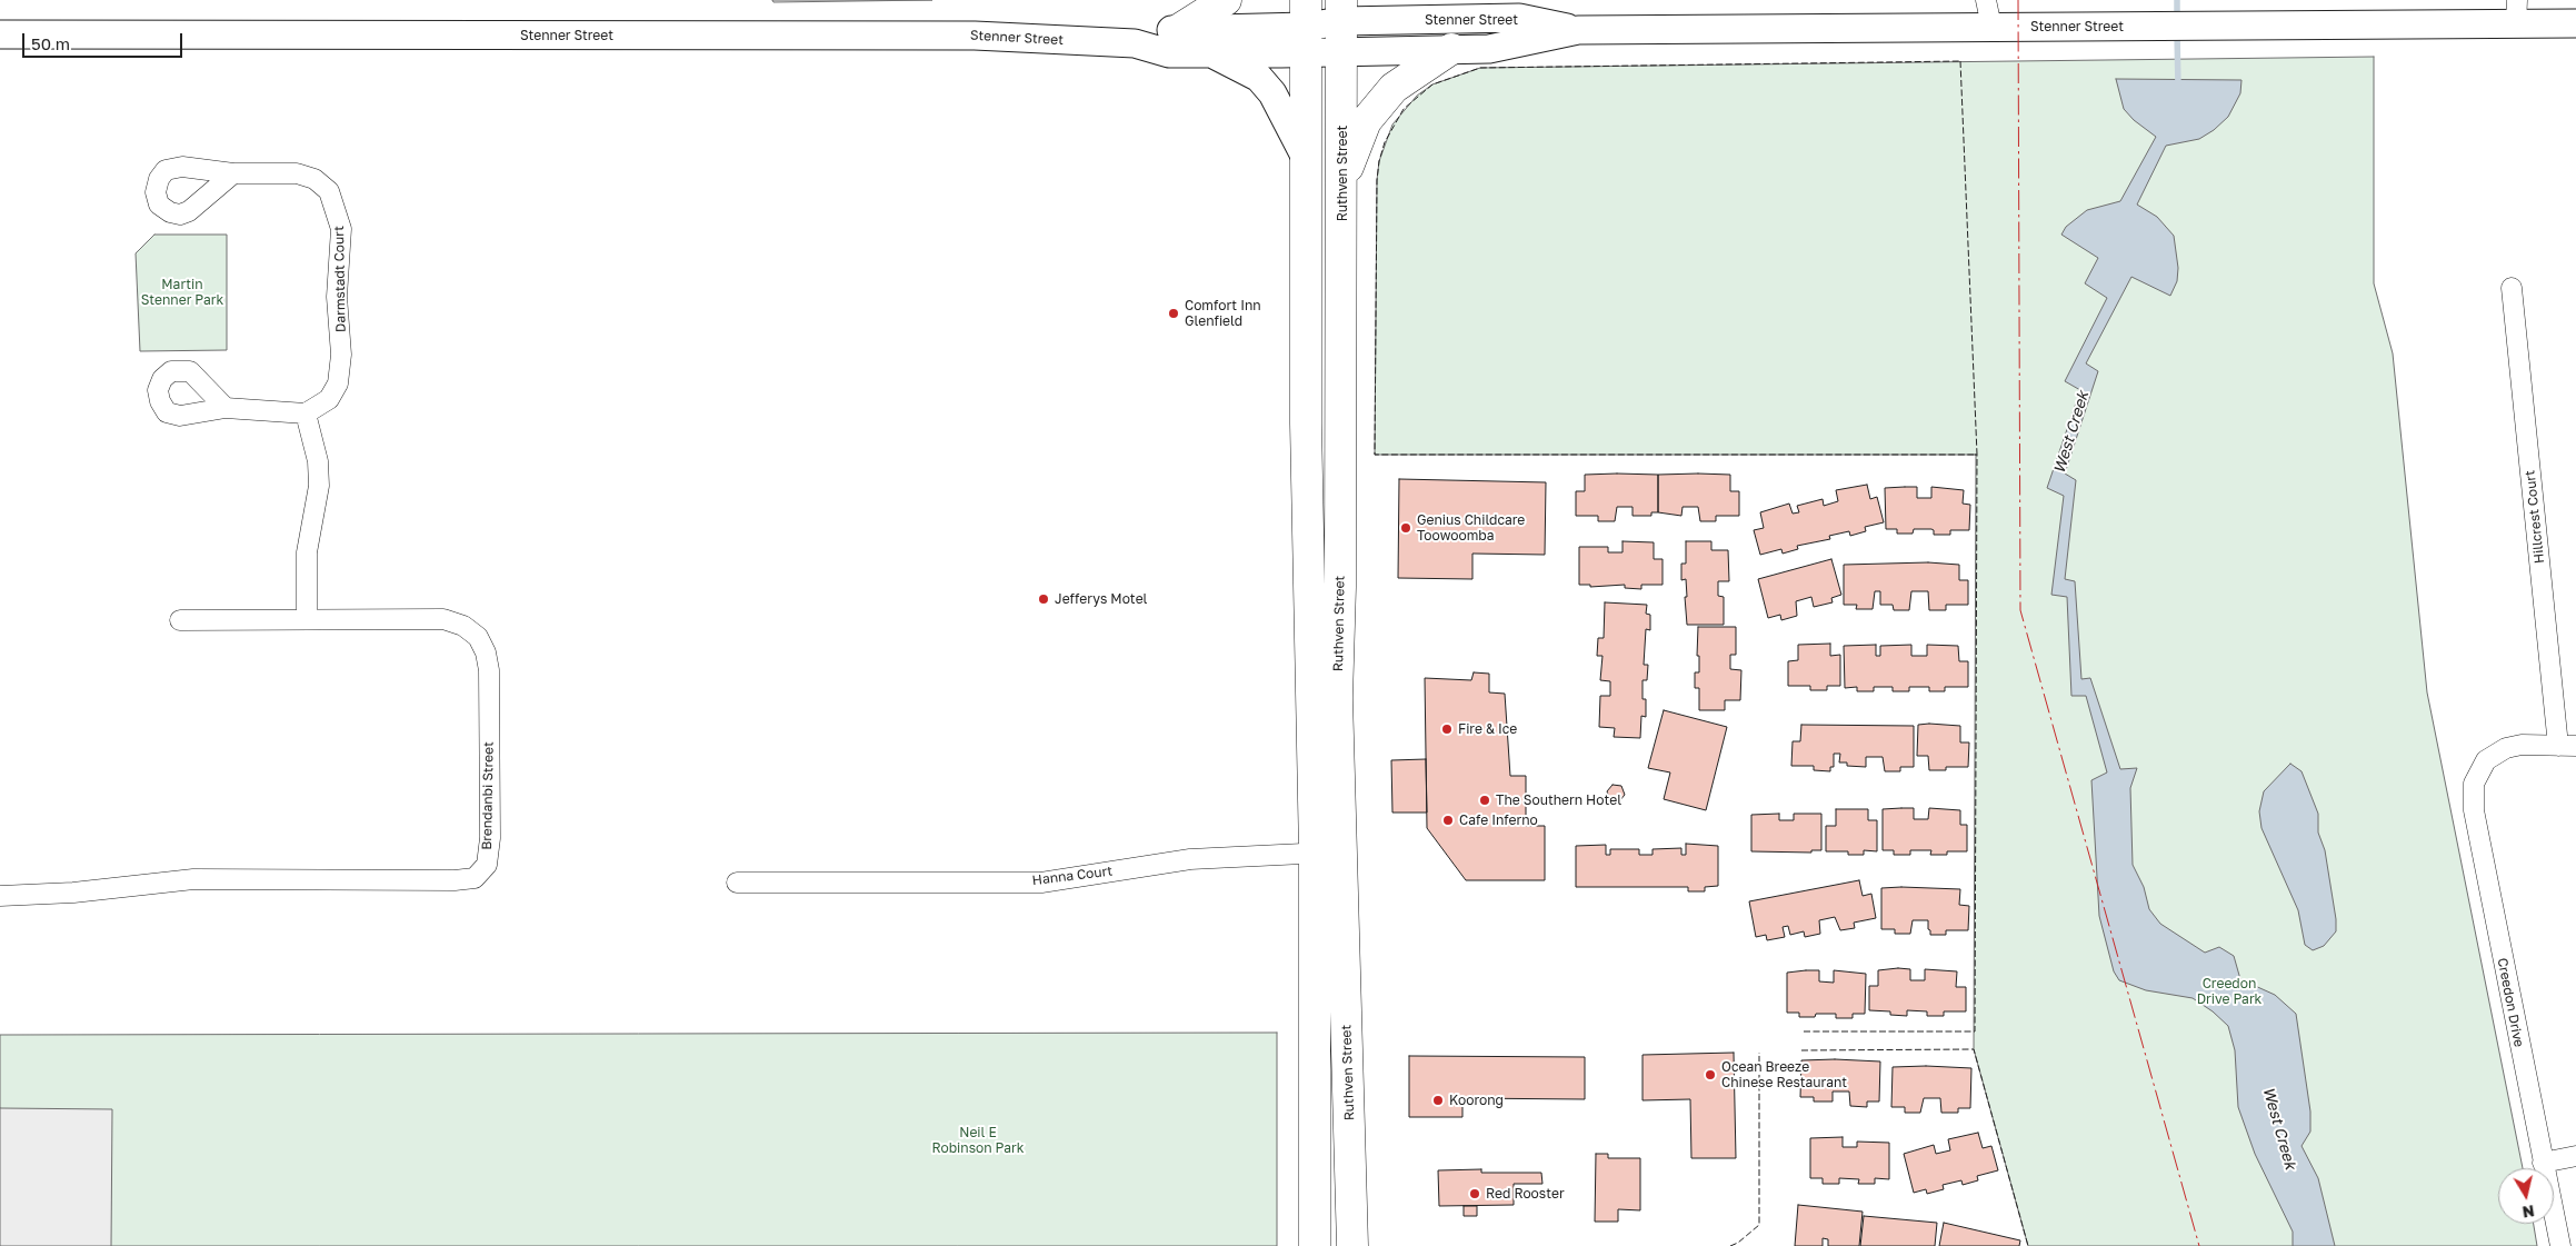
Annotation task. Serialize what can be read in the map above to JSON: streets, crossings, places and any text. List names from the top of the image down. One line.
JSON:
{"streets":{"highway":["Ruthven Street"],"main road":["Stenner Street"],"street":["Darmstadt Court","Hillcrest Court","Brendanbi Street","Hanna Court","Creedon Drive"]},"crossings":[["Stenner Street","Ruthven Street"],["Ruthven Street","Hanna Court"],["Hillcrest Court","Creedon Drive"]],"water":["West Creek"],"parks":["Martin Stenner Park","Creedon Drive Park","Neil E Robinson Park"],"places":["Comfort Inn Glenfield","Genius Childcare Toowoomba","Jefferys Motel","Fire & Ice","The Southern Hotel","Cafe Inferno","Ocean Breeze Chinese Restaurant","Koorong","Red Rooster"],"scale_bar":"50 m","north":"bottom"}
